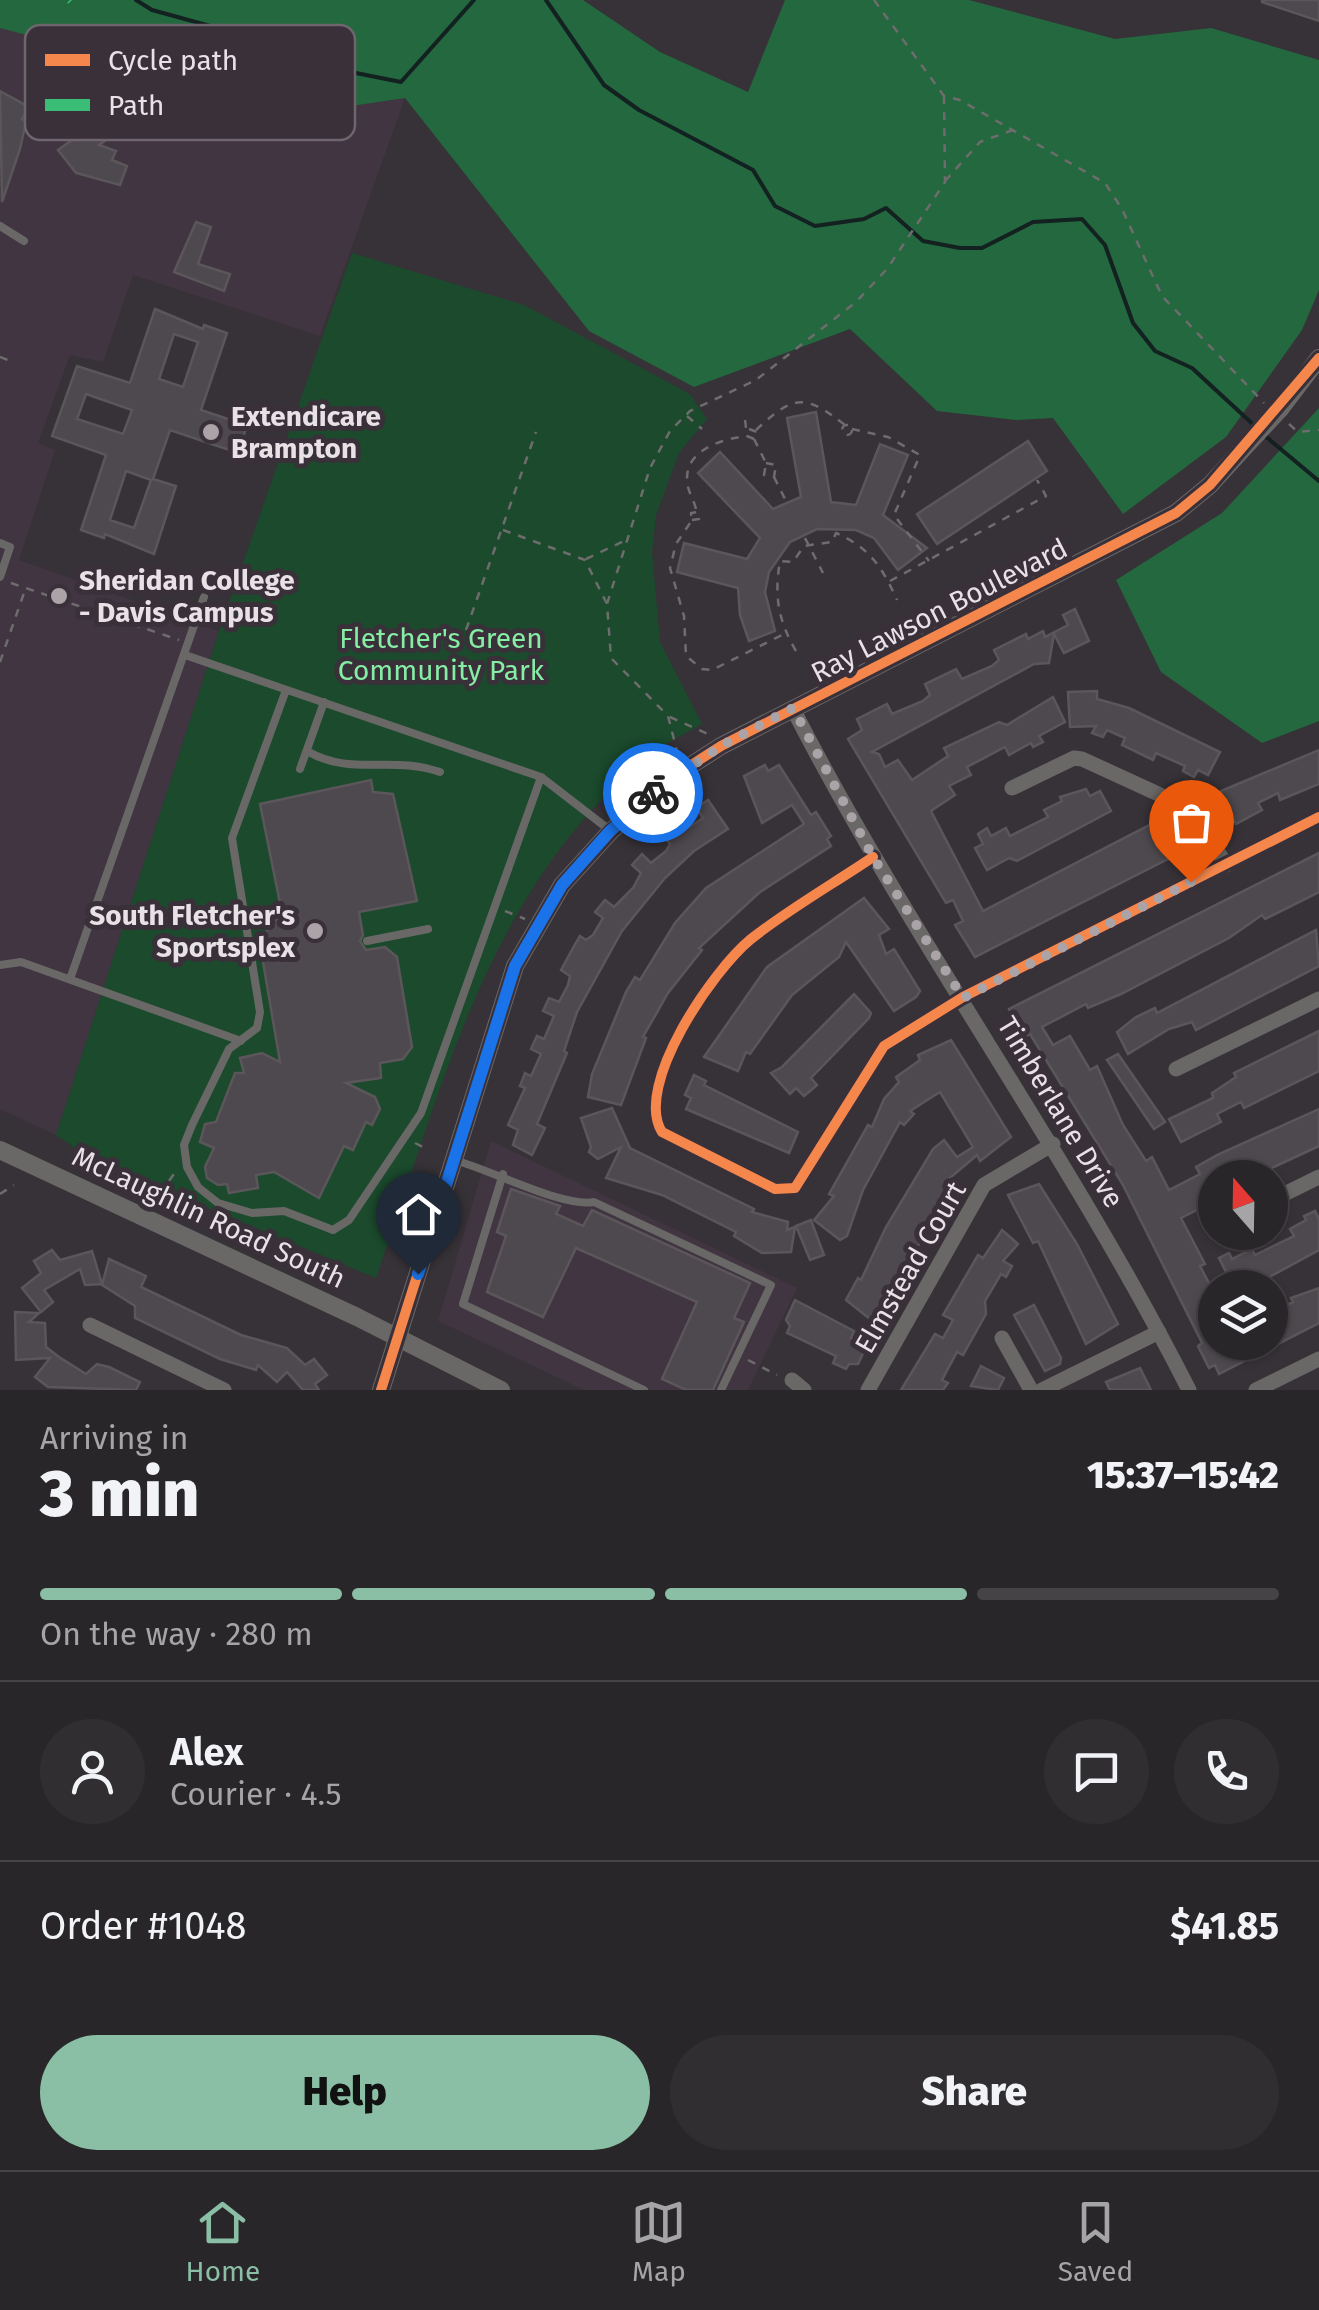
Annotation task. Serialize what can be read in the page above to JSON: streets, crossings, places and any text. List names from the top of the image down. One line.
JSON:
{"streets":{"street":["Ray Lawson Boulevard","Timberlane Drive","McLaughlin Road South","Elmstead Court"]},"crossings":[["Ray Lawson Boulevard","Timberlane Drive"],["Ray Lawson Boulevard","McLaughlin Road South"],["Timberlane Drive","Elmstead Court"]],"parks":["Fletcher's Green Community Park"],"places":["Extendicare Brampton","Sheridan College - Davis Campus","South Fletcher's Sportsplex"],"legend":["Cycle path","Path"],"north":"top","page":{"heading":["3 min","Arriving in","15:37–15:42"],"panel":["Alex","Courier · 4.5","Order #1048","$41.85"],"bar":"On the way · 280 m","buttons":["Help","Share"],"tabs":["Home","Map","Saved"]}}
